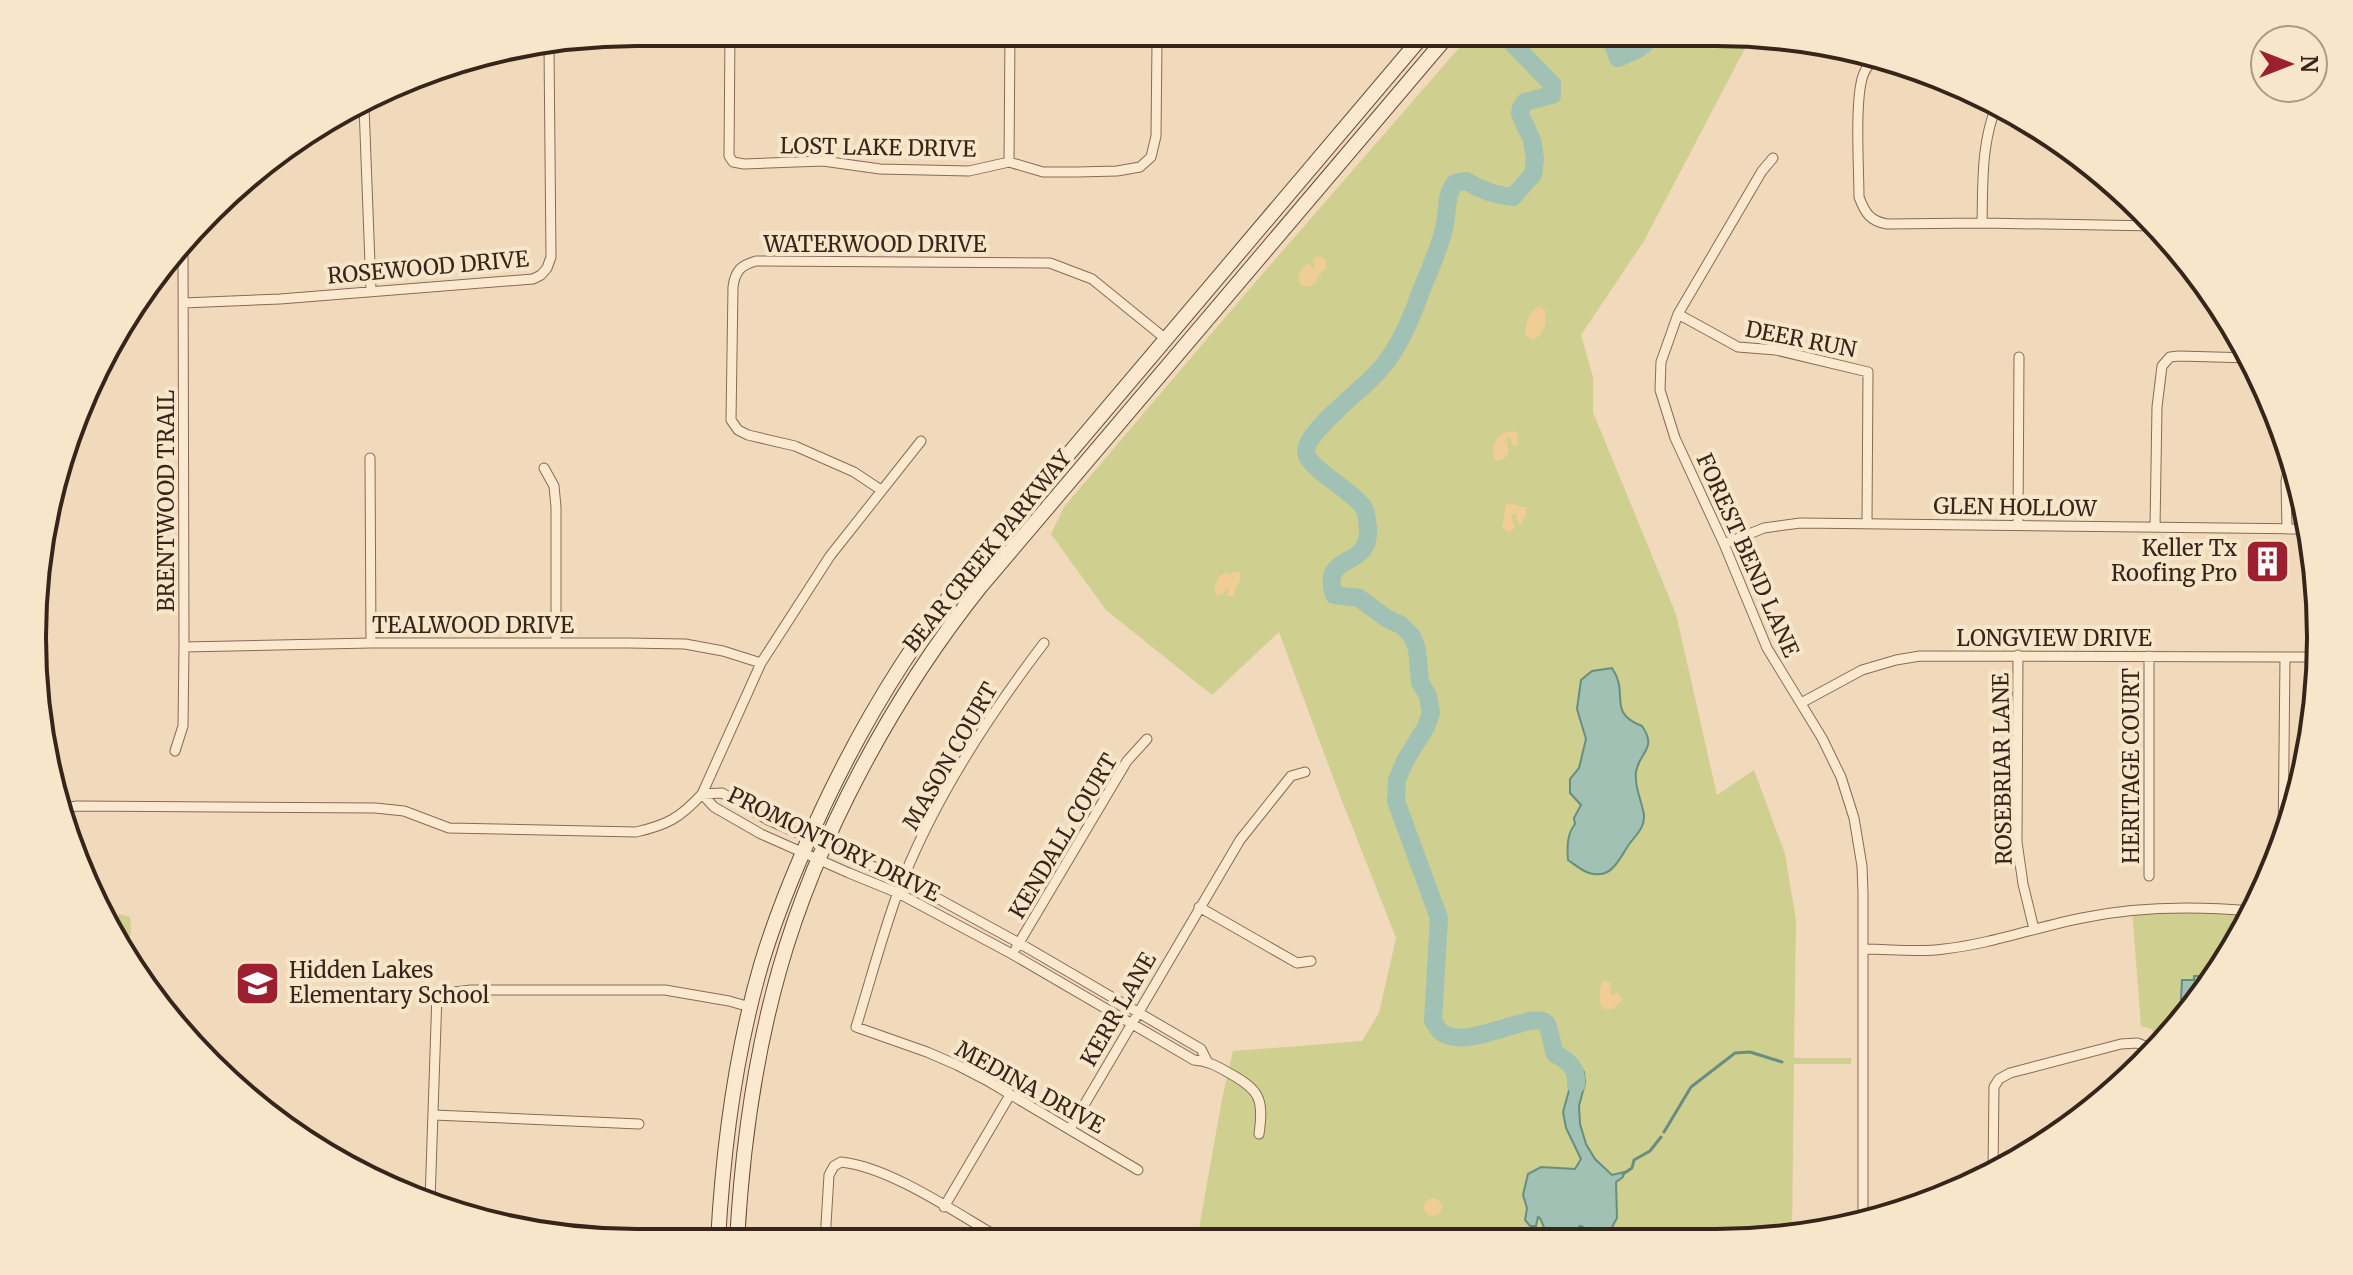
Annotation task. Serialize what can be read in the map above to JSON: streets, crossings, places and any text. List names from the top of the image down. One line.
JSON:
{"streets":{"main road":["BEAR CREEK PARKWAY"],"street":["LOST LAKE DRIVE","WATERWOOD DRIVE","ROSEWOOD DRIVE","DEER RUN","BRENTWOOD TRAIL","GLEN HOLLOW","FOREST BEND LANE","TEALWOOD DRIVE","LONGVIEW DRIVE","MASON COURT","HERITAGE COURT","ROSEBRIAR LANE","KENDALL COURT","PROMONTORY DRIVE","KERR LANE","MEDINA DRIVE"]},"crossings":[["WATERWOOD DRIVE","BEAR CREEK PARKWAY"],["ROSEWOOD DRIVE","BRENTWOOD TRAIL"],["DEER RUN","GLEN HOLLOW"],["DEER RUN","FOREST BEND LANE"],["BRENTWOOD TRAIL","TEALWOOD DRIVE"],["GLEN HOLLOW","FOREST BEND LANE"],["BEAR CREEK PARKWAY","PROMONTORY DRIVE"],["FOREST BEND LANE","LONGVIEW DRIVE"],["LONGVIEW DRIVE","HERITAGE COURT"],["LONGVIEW DRIVE","ROSEBRIAR LANE"],["MASON COURT","PROMONTORY DRIVE"],["MASON COURT","MEDINA DRIVE"],["KENDALL COURT","PROMONTORY DRIVE"],["PROMONTORY DRIVE","KERR LANE"],["KERR LANE","MEDINA DRIVE"]],"places":{"building":["Keller Tx Roofing Pro"],"school or university":["Hidden Lakes Elementary School"]},"north":"right"}
